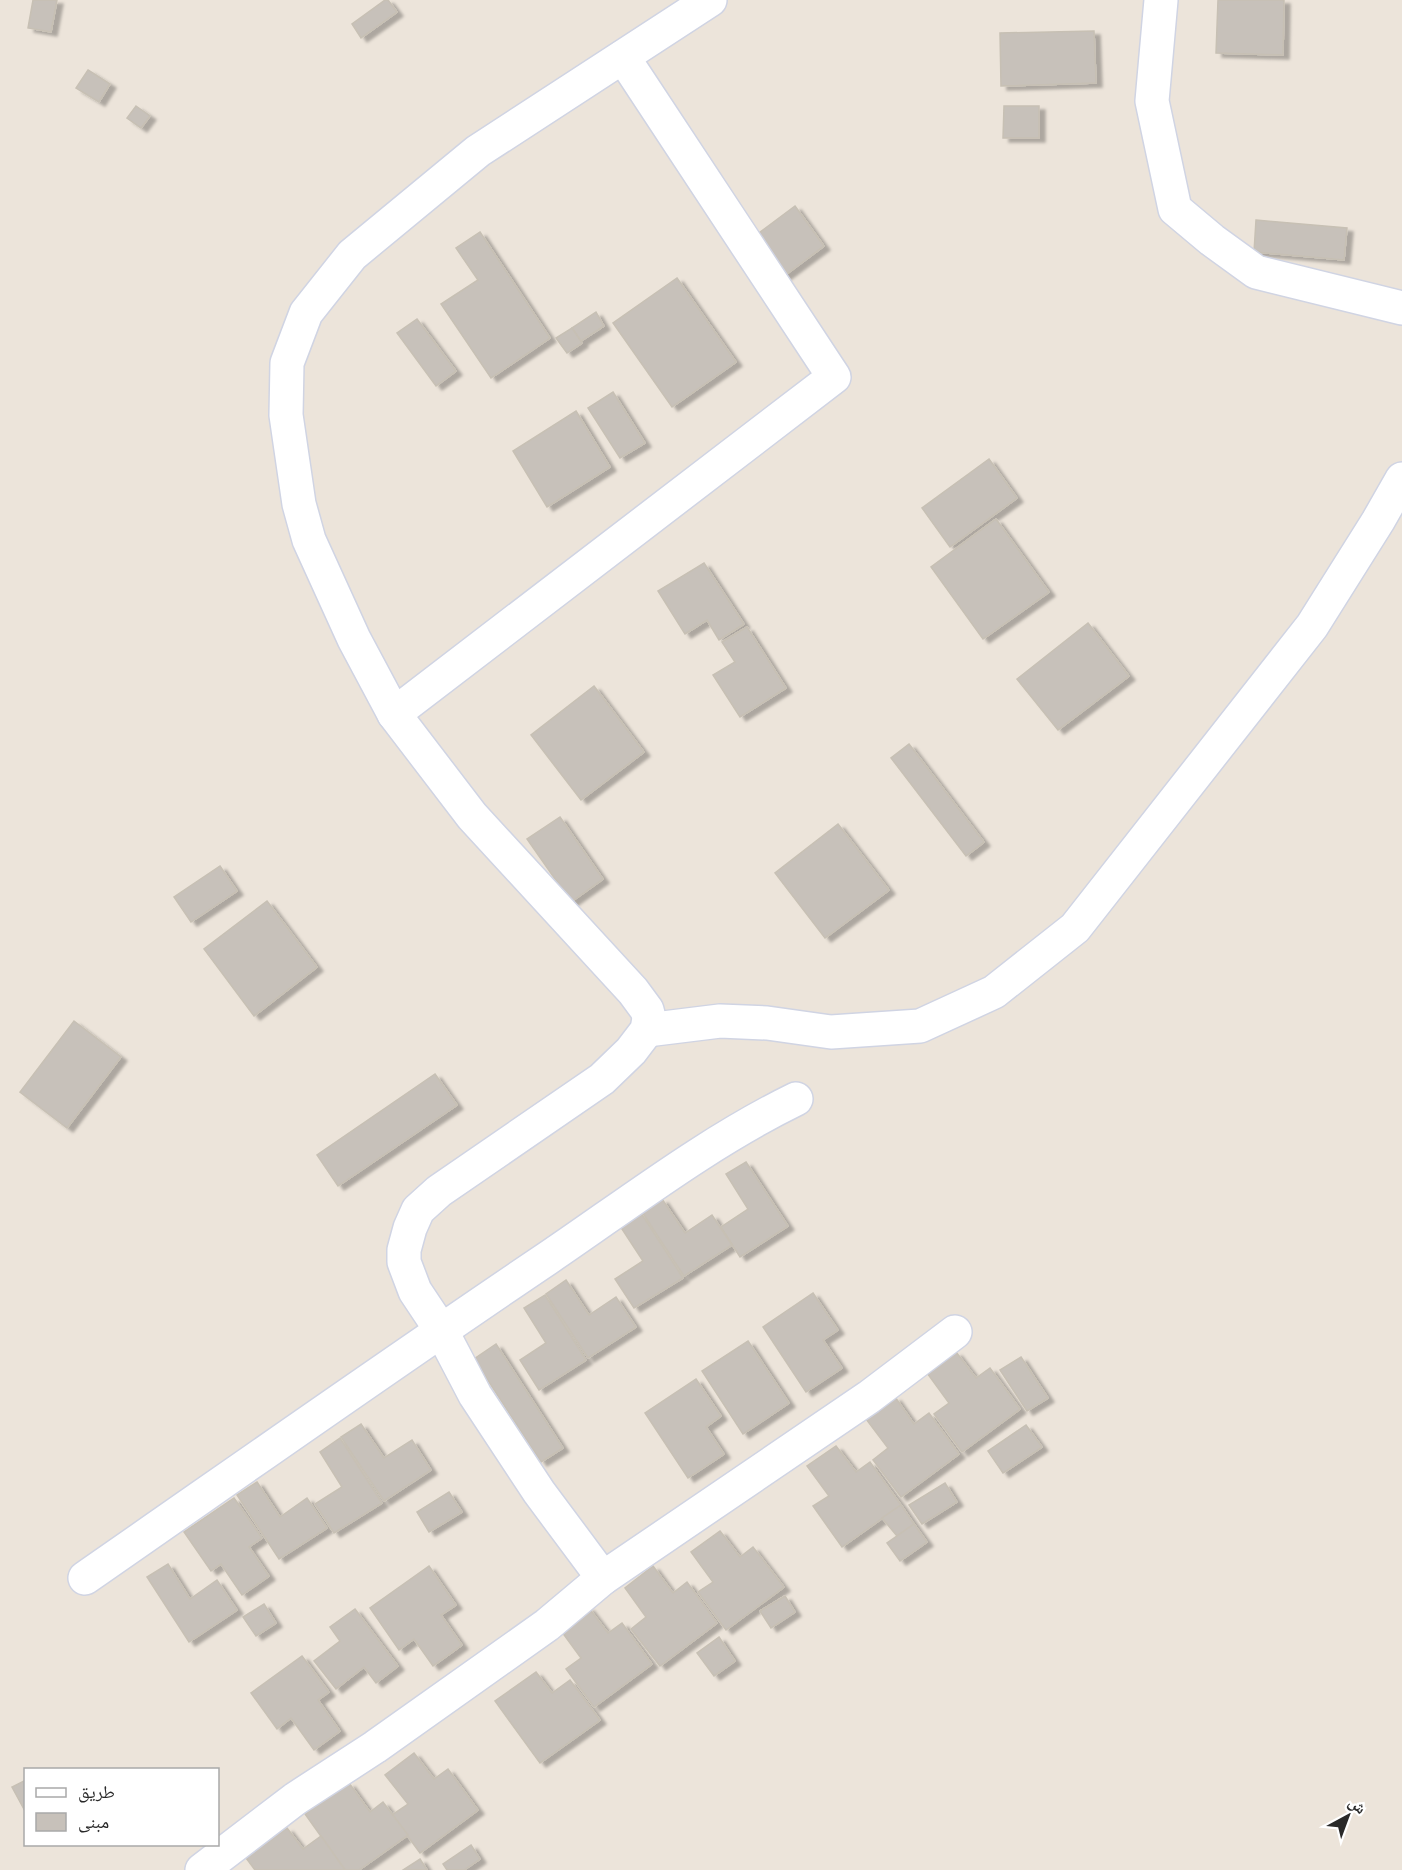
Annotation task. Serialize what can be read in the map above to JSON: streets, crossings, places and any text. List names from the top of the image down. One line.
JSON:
{"legend":["طريق","مبنى"],"north":"top right"}
